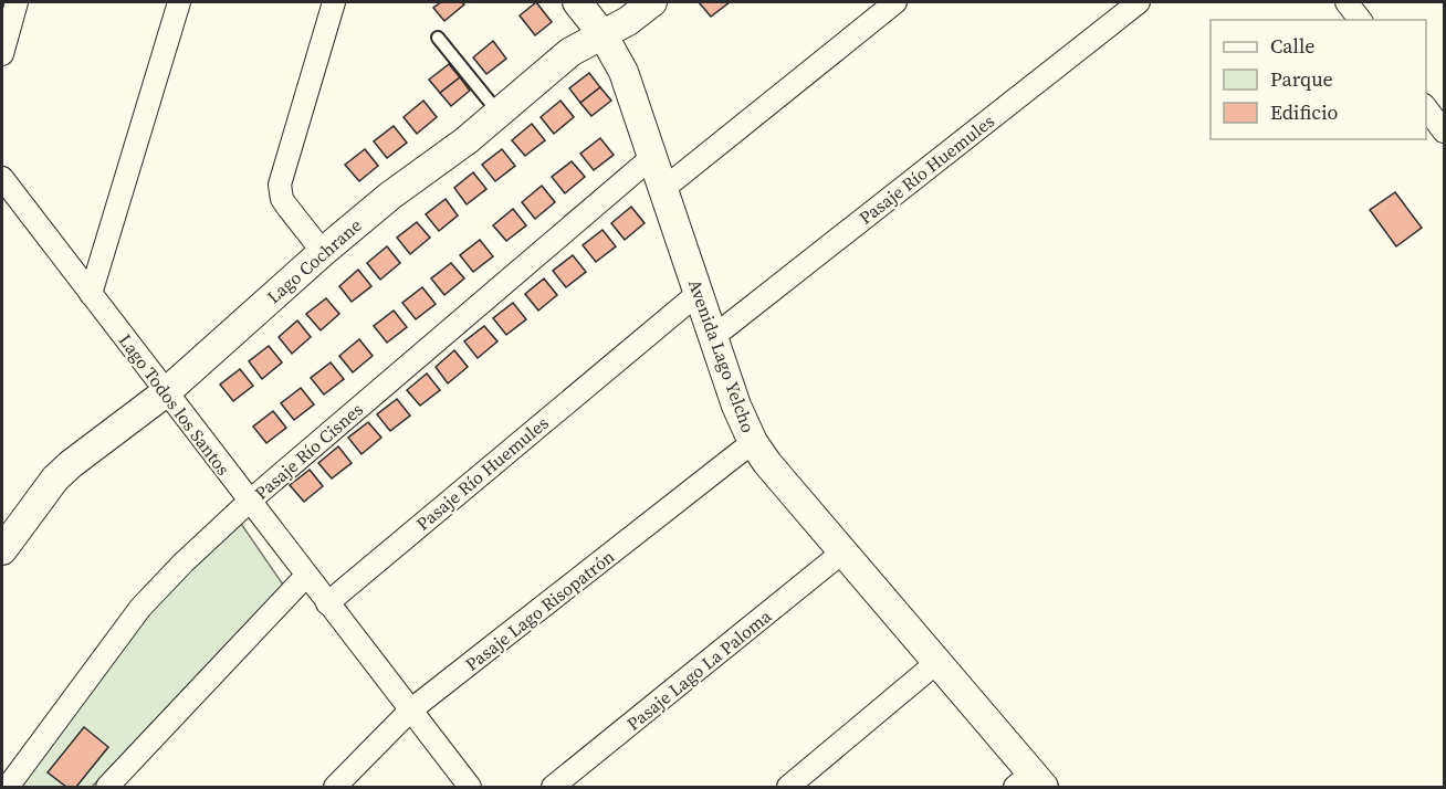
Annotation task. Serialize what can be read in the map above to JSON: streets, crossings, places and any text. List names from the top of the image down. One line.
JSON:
{"streets":{"street":["Pasaje Río Huemules","Lago Cochrane","Avenida Lago Yelcho","Lago Todos los Santos","Pasaje Río Cisnes","Pasaje Lago Risopatrón","Pasaje Lago La Paloma"]},"crossings":[["Pasaje Río Huemules","Avenida Lago Yelcho"],["Pasaje Río Huemules","Lago Todos los Santos"],["Lago Cochrane","Avenida Lago Yelcho"],["Lago Cochrane","Lago Todos los Santos"],["Avenida Lago Yelcho","Pasaje Río Cisnes"],["Avenida Lago Yelcho","Pasaje Lago Risopatrón"],["Avenida Lago Yelcho","Pasaje Lago La Paloma"],["Lago Todos los Santos","Pasaje Río Cisnes"],["Lago Todos los Santos","Pasaje Lago Risopatrón"]],"legend":["Calle","Parque","Edificio"]}
